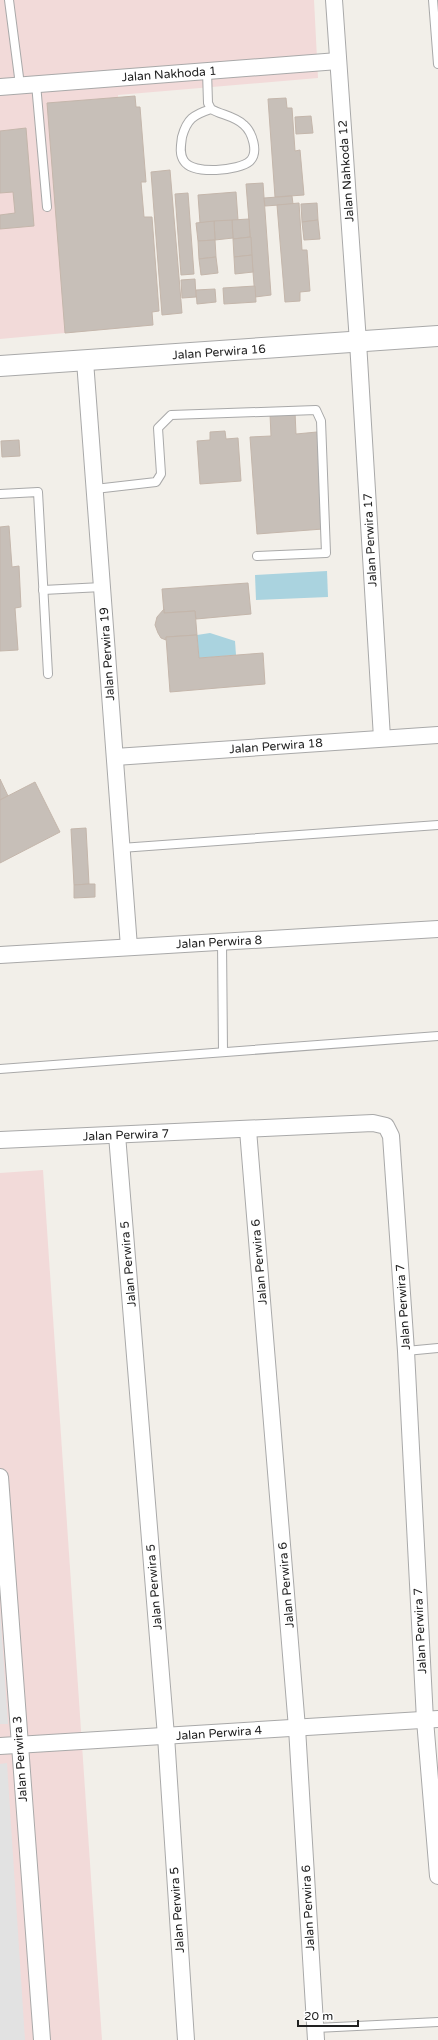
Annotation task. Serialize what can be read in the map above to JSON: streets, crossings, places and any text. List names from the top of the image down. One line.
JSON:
{"streets":{"street":["Jalan Nakhoda 1","Jalan Nahkoda 12","Jalan Perwira 16","Jalan Perwira 17","Jalan Perwira 19","Jalan Perwira 18","Jalan Perwira 8","Jalan Perwira 7","Jalan Perwira 6","Jalan Perwira 5","Jalan Perwira 4","Jalan Perwira 3"]},"crossings":[["Jalan Nakhoda 1","Jalan Nahkoda 12"],["Jalan Nahkoda 12","Jalan Perwira 16"],["Jalan Nahkoda 12","Jalan Perwira 17"],["Jalan Perwira 16","Jalan Perwira 17"],["Jalan Perwira 16","Jalan Perwira 19"],["Jalan Perwira 17","Jalan Perwira 18"],["Jalan Perwira 19","Jalan Perwira 18"],["Jalan Perwira 19","Jalan Perwira 8"],["Jalan Perwira 7","Jalan Perwira 6"],["Jalan Perwira 7","Jalan Perwira 5"],["Jalan Perwira 7","Jalan Perwira 4"],["Jalan Perwira 6","Jalan Perwira 4"],["Jalan Perwira 5","Jalan Perwira 4"],["Jalan Perwira 4","Jalan Perwira 3"]],"scale_bar":"20 m"}
